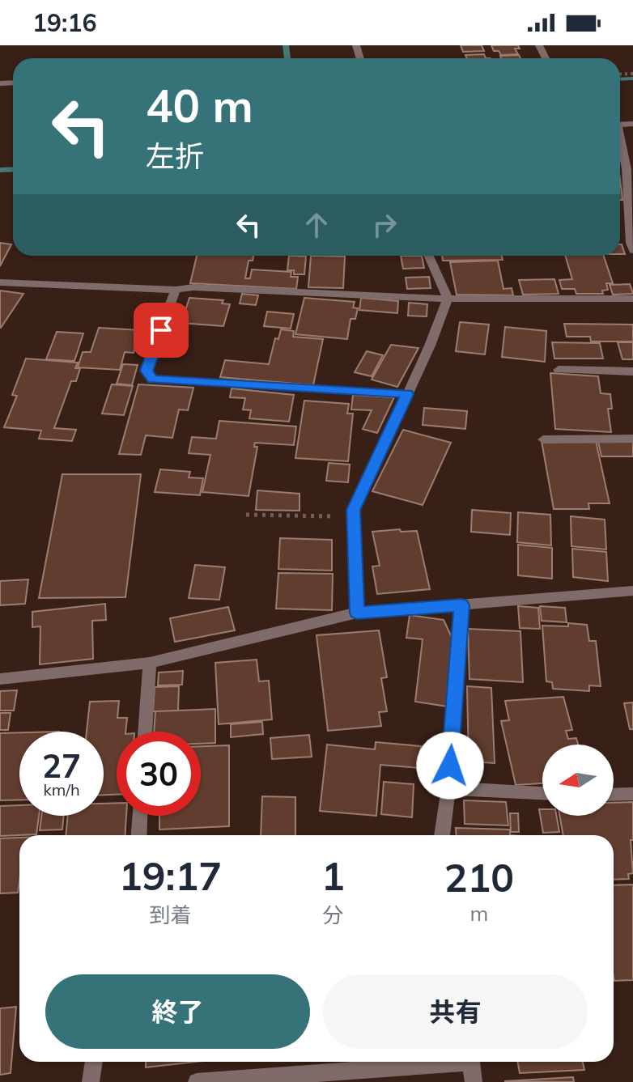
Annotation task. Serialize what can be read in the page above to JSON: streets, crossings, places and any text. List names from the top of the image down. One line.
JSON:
{"north":"left","page":{"status":"19:16","turn":["40 m","左折"],"speed":"27 km/h","limit":"30","eta":["19:17","到着","1","分","210","m"],"buttons":["終了","共有"]}}
